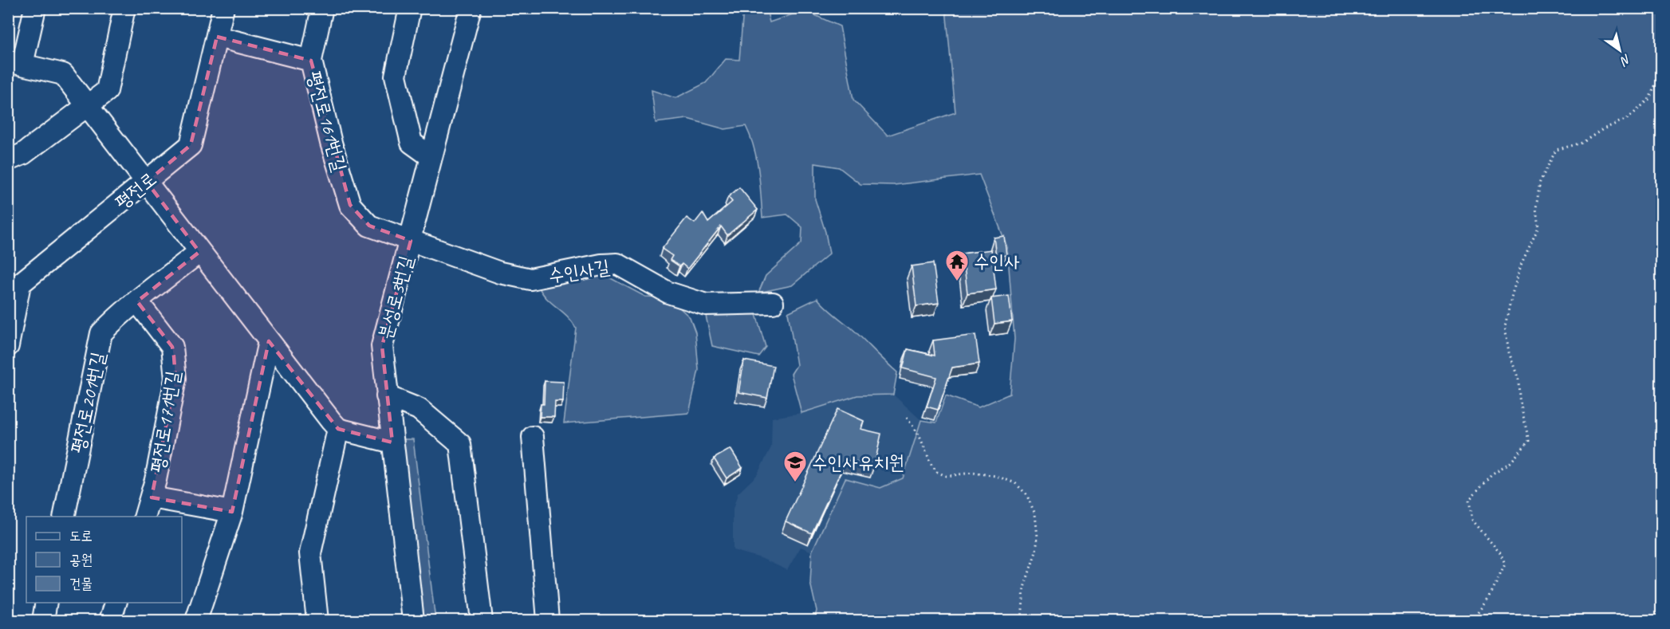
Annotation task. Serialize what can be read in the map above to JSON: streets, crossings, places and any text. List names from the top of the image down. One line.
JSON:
{"streets":{"street":["평전로161번길","평전로","수인사길","분성로3번길","평전로201번길","평전로171번길"]},"crossings":[["평전로161번길","평전로"],["평전로161번길","수인사길"],["평전로161번길","분성로3번길"],["수인사길","분성로3번길"],["평전로201번길","평전로171번길"]],"places":{"temple":["수인사"],"school or university":["수인사유치원"]},"legend":["도로","공원","건물"],"north":"bottom right"}
